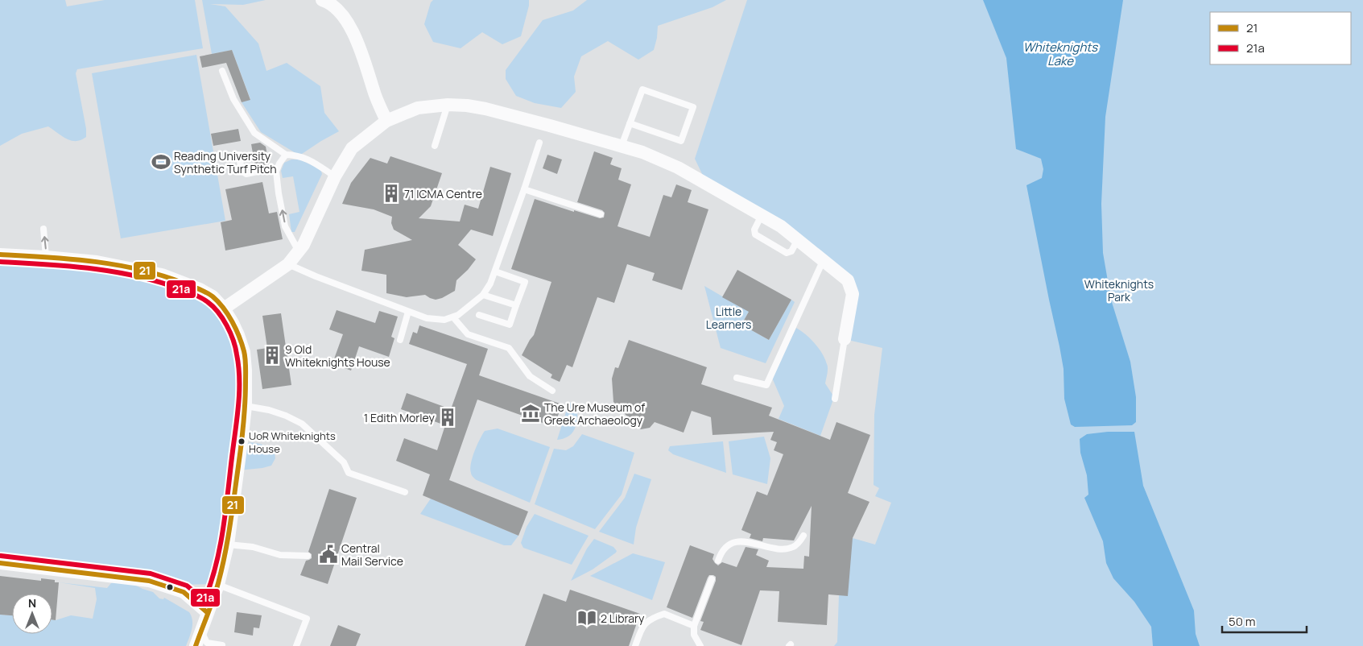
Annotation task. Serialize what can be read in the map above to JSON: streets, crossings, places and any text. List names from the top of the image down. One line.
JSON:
{"water":["Whiteknights Lake"],"parks":["Whiteknights Park","Little Learners"],"places":{"sports":["Reading University Synthetic Turf Pitch"],"building":["71 ICMA Centre","9 Old Whiteknights House","1 Edith Morley"],"museum":["The Ure Museum of Greek Archaeology"],"other":["UoR Whiteknights House"],"public building":["Central Mail Service"],"library":["2 Library"]},"lines":["transit line 21","transit line 21a"],"legend":["21","21a"],"scale_bar":"50 m","north":"top"}
